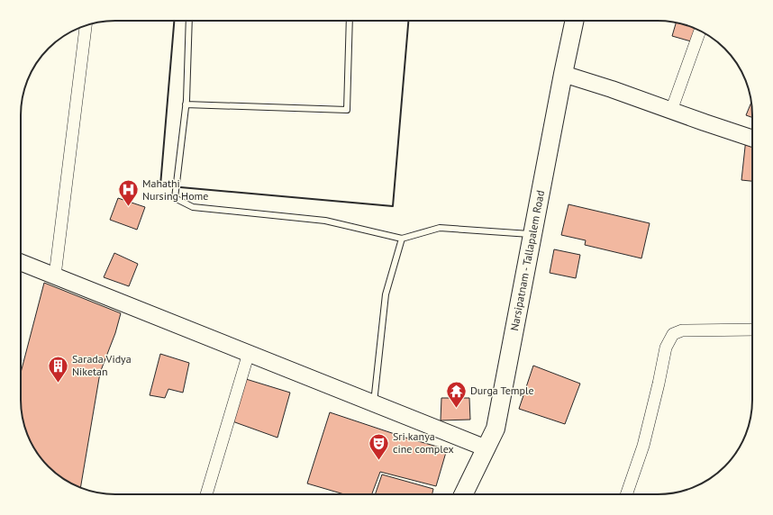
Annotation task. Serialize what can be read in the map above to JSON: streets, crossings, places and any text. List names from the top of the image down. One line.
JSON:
{"streets":{"main road":["Narsipatnam - Tallapalem Road"]},"places":{"hospital":["Mahathi Nursing Home"],"building":["Sarada Vidya Niketan"],"temple":["Durga Temple"],"theatre":["Sri kanya cine complex"]}}
